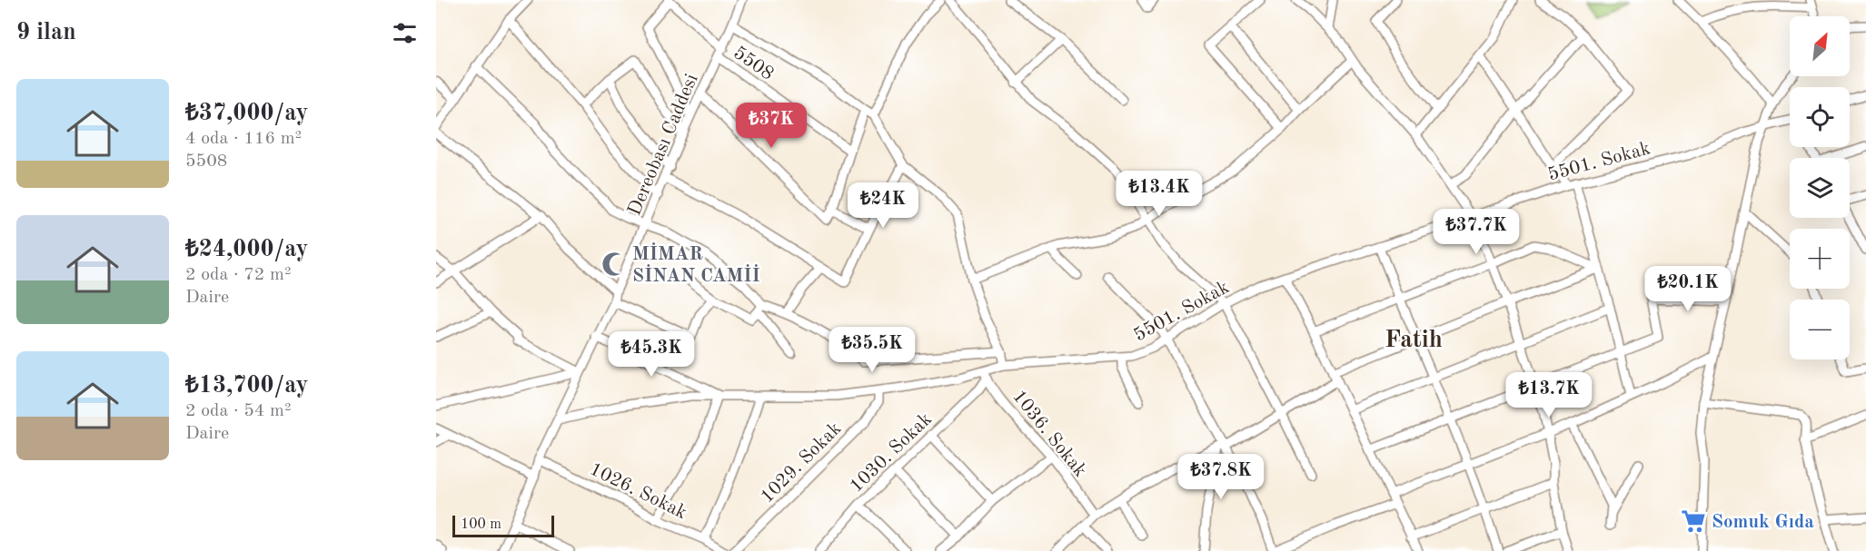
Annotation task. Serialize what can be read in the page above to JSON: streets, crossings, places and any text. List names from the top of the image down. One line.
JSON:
{"streets":{"street":["5508","Dereobası Caddesi","5501. Sokak","1036. Sokak","1030. Sokak","1029. Sokak","1026. Sokak"]},"crossings":[["5508","Dereobası Caddesi"],["Dereobası Caddesi","5501. Sokak"],["Dereobası Caddesi","1026. Sokak"],["5501. Sokak","1036. Sokak"],["5501. Sokak","1030. Sokak"],["5501. Sokak","1029. Sokak"],["1036. Sokak","1030. Sokak"]],"districts":["Fatih"],"places":{"mosque":["MİMAR SİNAN CAMİİ"],"supermarket":["Somuk Gıda"]},"scale_bar":"100 m","north":"top right","page":{"heading":"9 ilan","map_buttons":["+","−"],"list":[{"name":"₺37,000/ay","note":"4 oda · 116 m² · 5508"},{"name":"₺24,000/ay","note":"2 oda · 72 m² · Daire"},{"name":"₺13,700/ay","note":"2 oda · 54 m² · Daire"}],"price":["₺37K","₺13.4K","₺24K","₺37.7K","₺20.1K","₺35.5K","₺45.3K","₺13.7K","₺37.8K"],"scale":"100 m"}}
